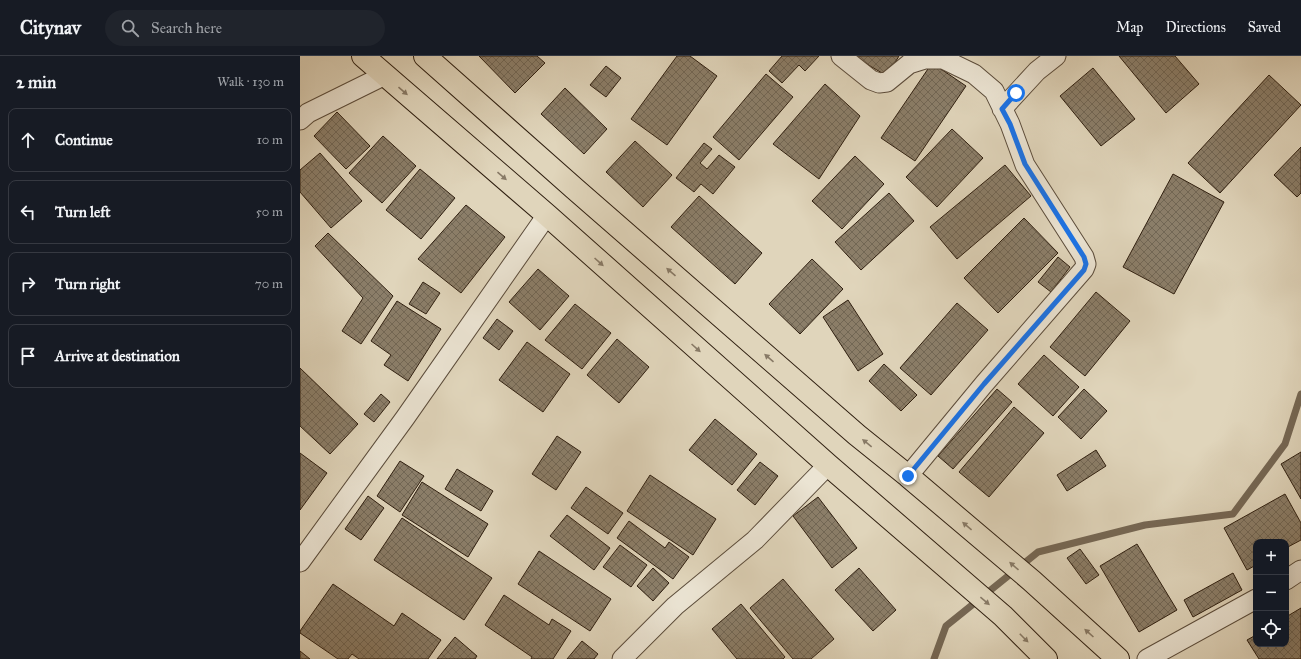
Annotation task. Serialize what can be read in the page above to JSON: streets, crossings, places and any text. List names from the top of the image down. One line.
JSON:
{"page":{"header":"Citynav","search":"Search here","nav":["Map","Directions","Saved"],"heading":["2 min","Walk · 130 m"],"list":[["Continue","10 m"],["Turn left","50 m"],["Turn right","70 m"],"Arrive at destination"],"map_buttons":["+","−"]}}
